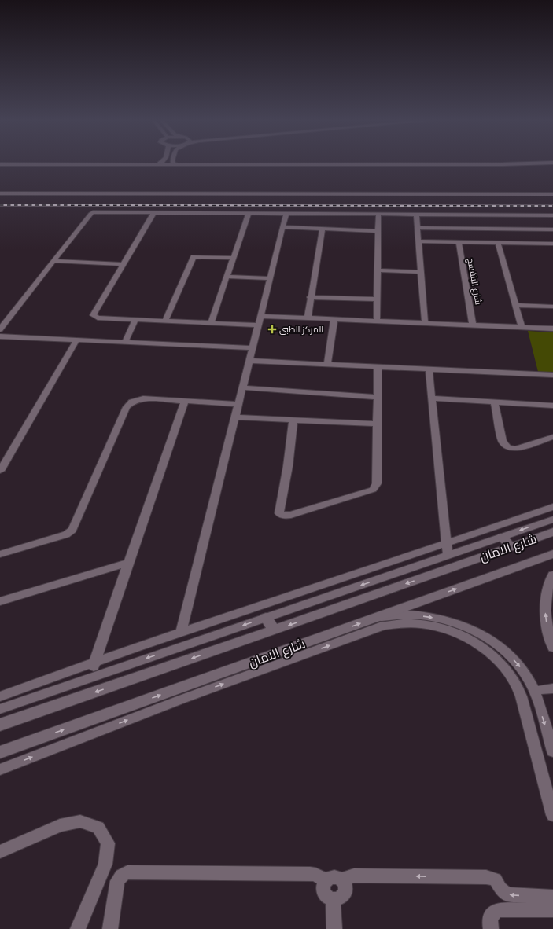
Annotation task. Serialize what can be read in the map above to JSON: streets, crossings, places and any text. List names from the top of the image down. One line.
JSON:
{"streets":{"street":["شارع البنفسج","شارع الامان"]},"places":{"health":["المركز الطبى"]}}
